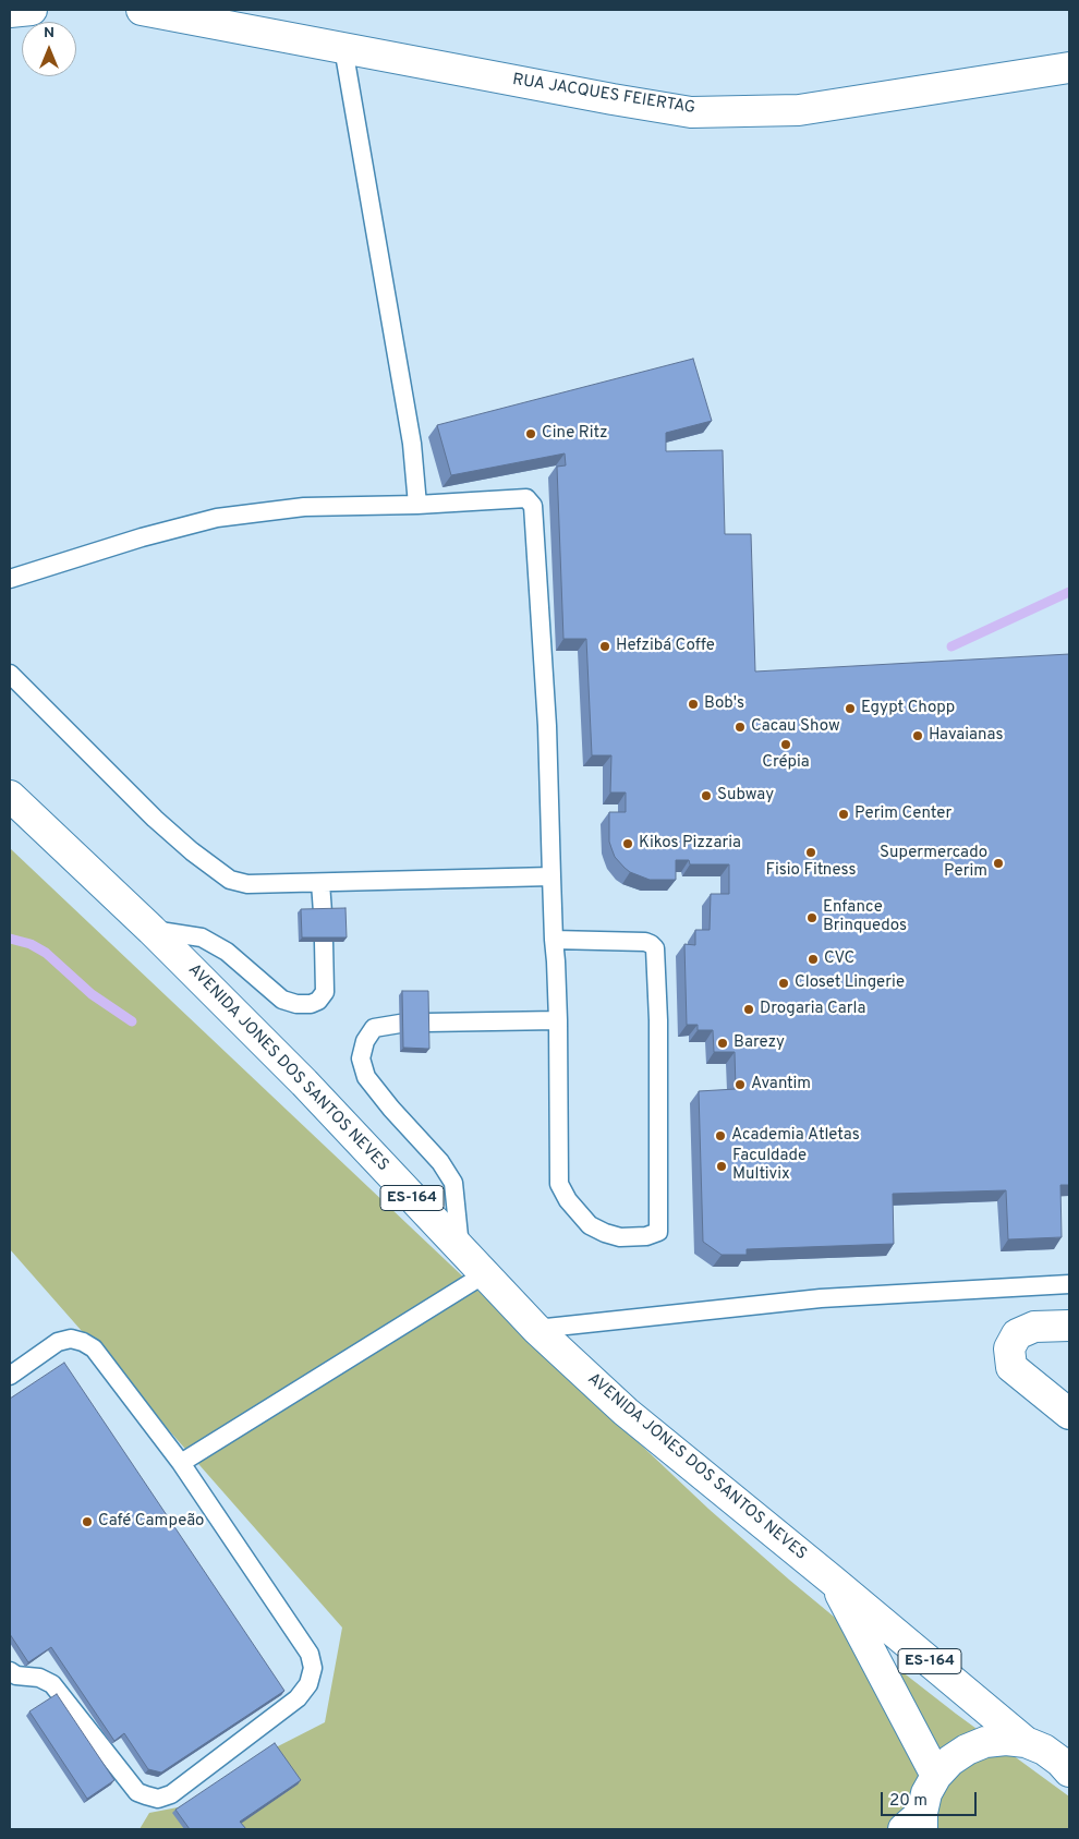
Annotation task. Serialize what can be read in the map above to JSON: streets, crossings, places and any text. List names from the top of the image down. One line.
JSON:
{"streets":{"main road":["RUA JACQUES FEIERTAG","AVENIDA JONES DOS SANTOS NEVES","ES-164"]},"places":["Cine Ritz","Hefzibá Coffe","Bob's","Egypt Chopp","Cacau Show","Havaianas","Crépia","Subway","Perim Center","Kikos Pizzaria","Fisio Fitness","Supermercado Perim","Enfance Brinquedos","CVC","Closet Lingerie","Drogaria Carla","Barezy","Avantim","Academia Atletas","Faculdade Multivix","Café Campeão"],"scale_bar":"20 m","north":"top"}
